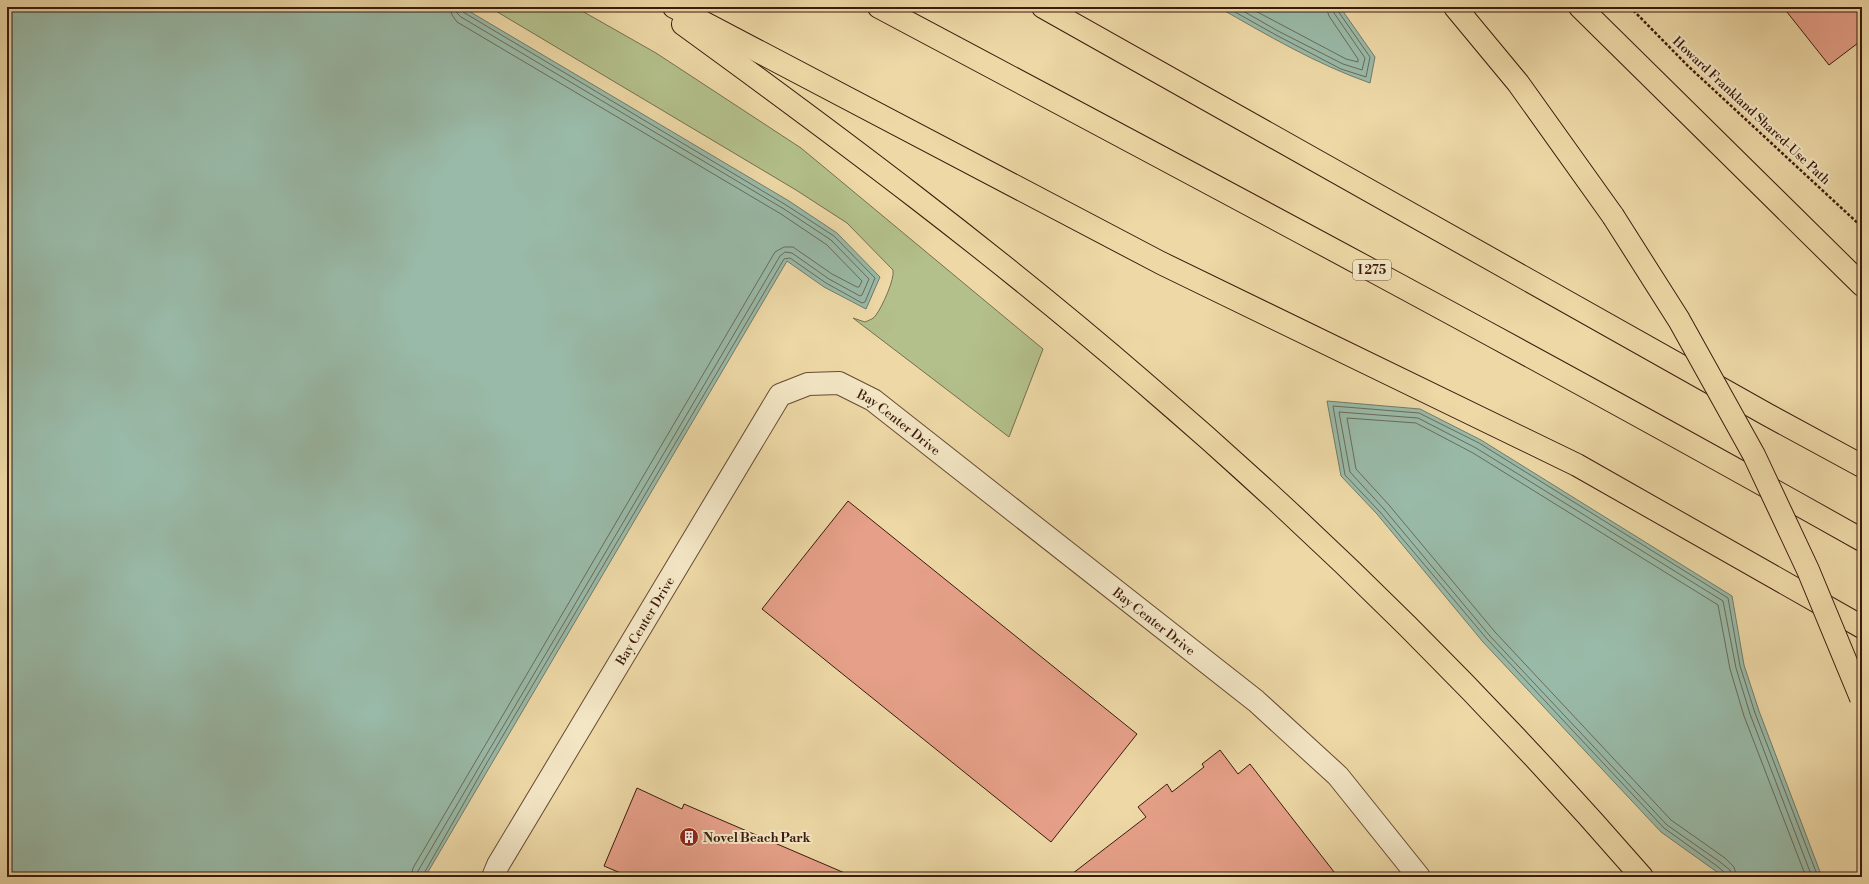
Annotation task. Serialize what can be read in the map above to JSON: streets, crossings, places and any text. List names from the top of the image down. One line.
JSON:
{"streets":{"highway":["I 275"],"street":["Bay Center Drive"],"path":["Howard Frankland Shared-Use Path"]},"places":{"building":["Novel Beach Park"]}}
